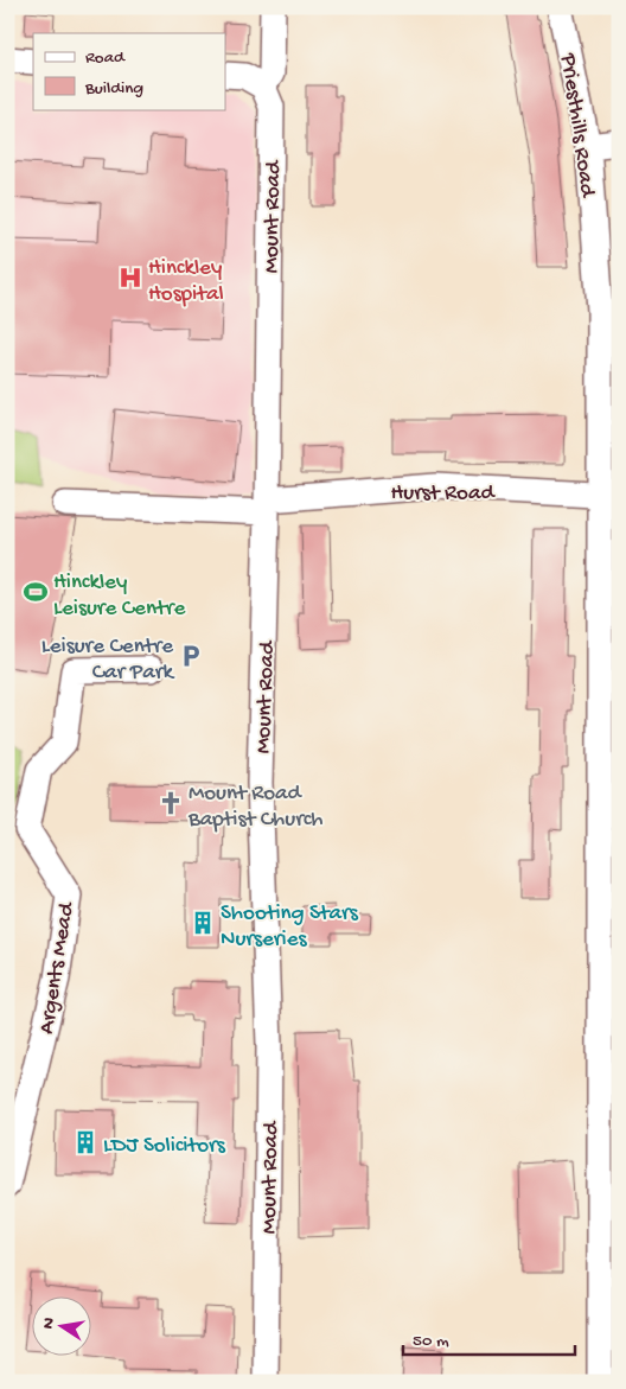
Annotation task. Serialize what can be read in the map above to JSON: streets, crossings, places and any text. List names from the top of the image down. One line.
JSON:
{"streets":{"street":["Priesthills Road","Mount Road","Hurst Road","Argents Mead"]},"crossings":[["Priesthills Road","Hurst Road"],["Mount Road","Hurst Road"]],"places":{"hospital":["Hinckley Hospital"],"sports":["Hinckley Leisure Centre"],"parking":["Leisure Centre Car Park"],"church":["Mount Road Baptist Church"],"building":["Shooting Stars Nurseries","LDJ Solicitors"]},"legend":["Road","Building"],"scale_bar":"50 m","north":"left"}
